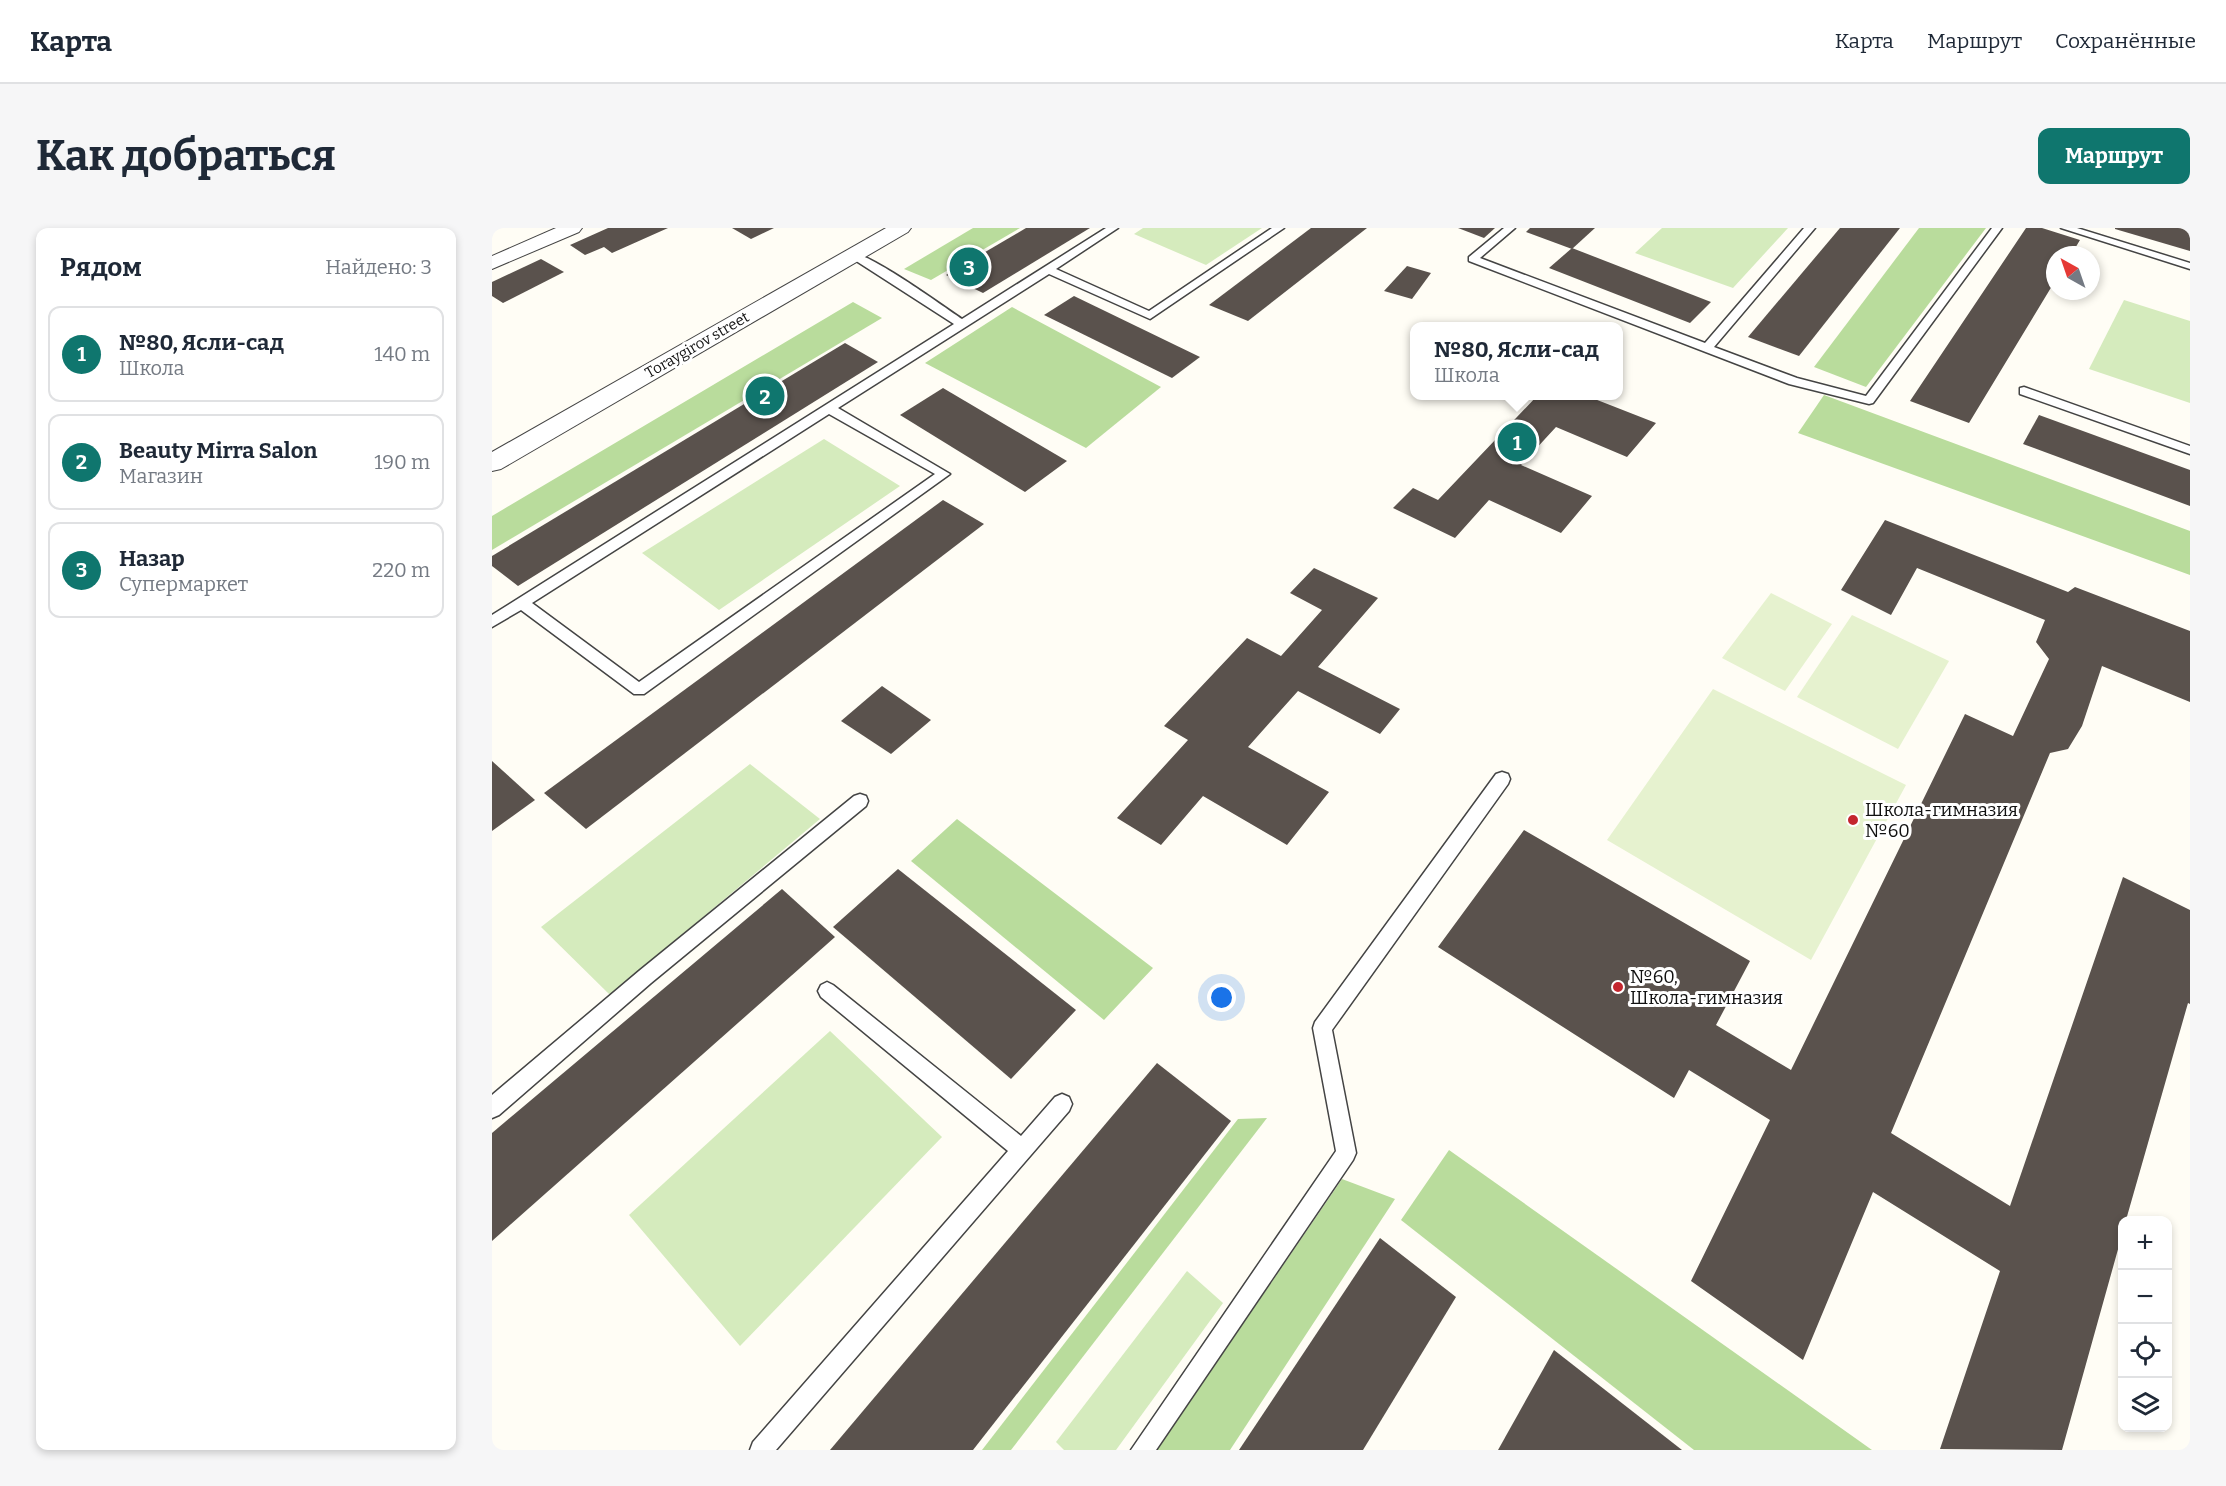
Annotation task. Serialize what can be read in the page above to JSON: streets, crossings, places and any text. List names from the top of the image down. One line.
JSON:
{"streets":{"street":["Toraygirov street"]},"places":["Школа-гимназия №60","№60, Школа-гимназия"],"north":"top left","page":{"header":"Карта","nav":["Карта","Маршрут","Сохранённые"],"buttons":"Маршрут","title":"Как добраться","heading":["Рядом","Найдено: 3"],"pins":["3","2","1"],"list":[{"mark":"1","name":"№80, Ясли-сад","note":"Школа","value":"140 m"},{"mark":"2","name":"Beauty Mirra Salon","note":"Магазин","value":"190 m"},{"mark":"3","name":"Назар","note":"Супермаркет","value":"220 m"}],"popup":["№80, Ясли-сад","Школа"],"map_buttons":["+","−"]}}
